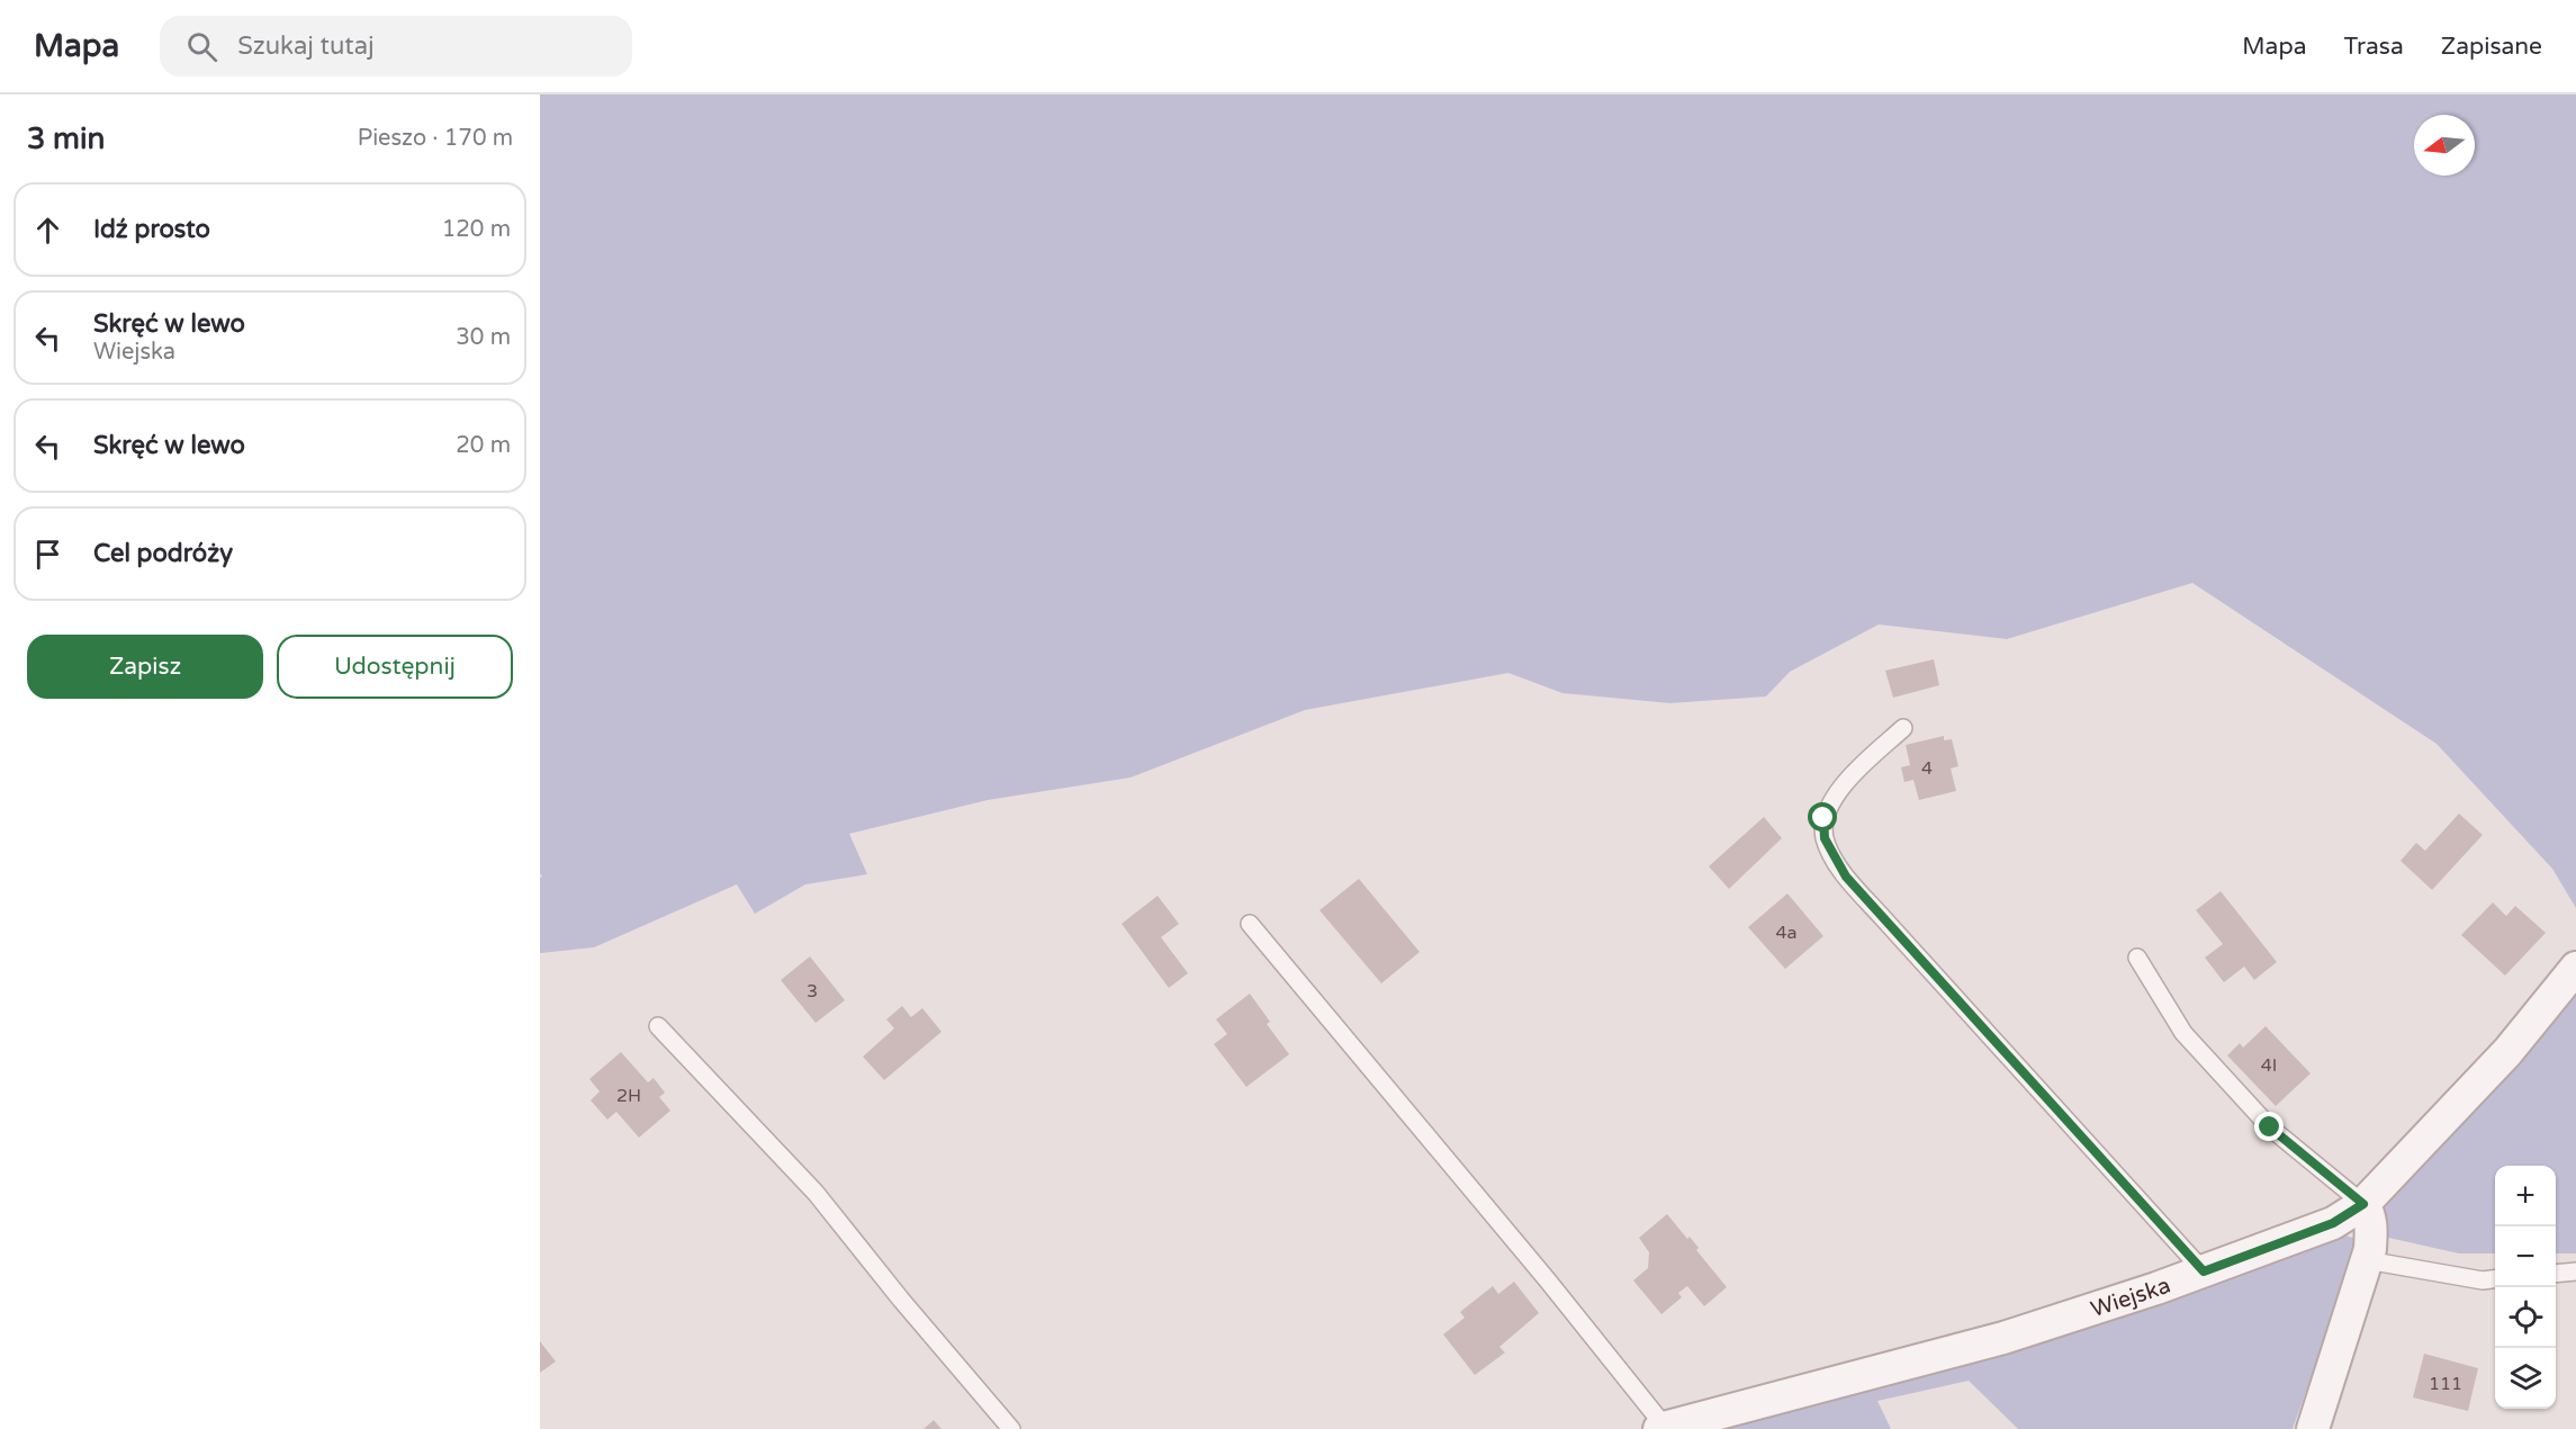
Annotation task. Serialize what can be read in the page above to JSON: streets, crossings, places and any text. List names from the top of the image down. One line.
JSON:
{"streets":{"street":["Wiejska"]},"house_numbers":["4","4a","3","4I","2H","111"],"north":"left","page":{"header":"Mapa","search":"Szukaj tutaj","nav":["Mapa","Trasa","Zapisane"],"heading":["3 min","Pieszo · 170 m"],"list":[["Idź prosto","120 m"],["Skręć w lewo","Wiejska","30 m"],["Skręć w lewo","20 m"],"Cel podróży"],"buttons":["Zapisz","Udostępnij"],"map_buttons":["+","−"]}}
